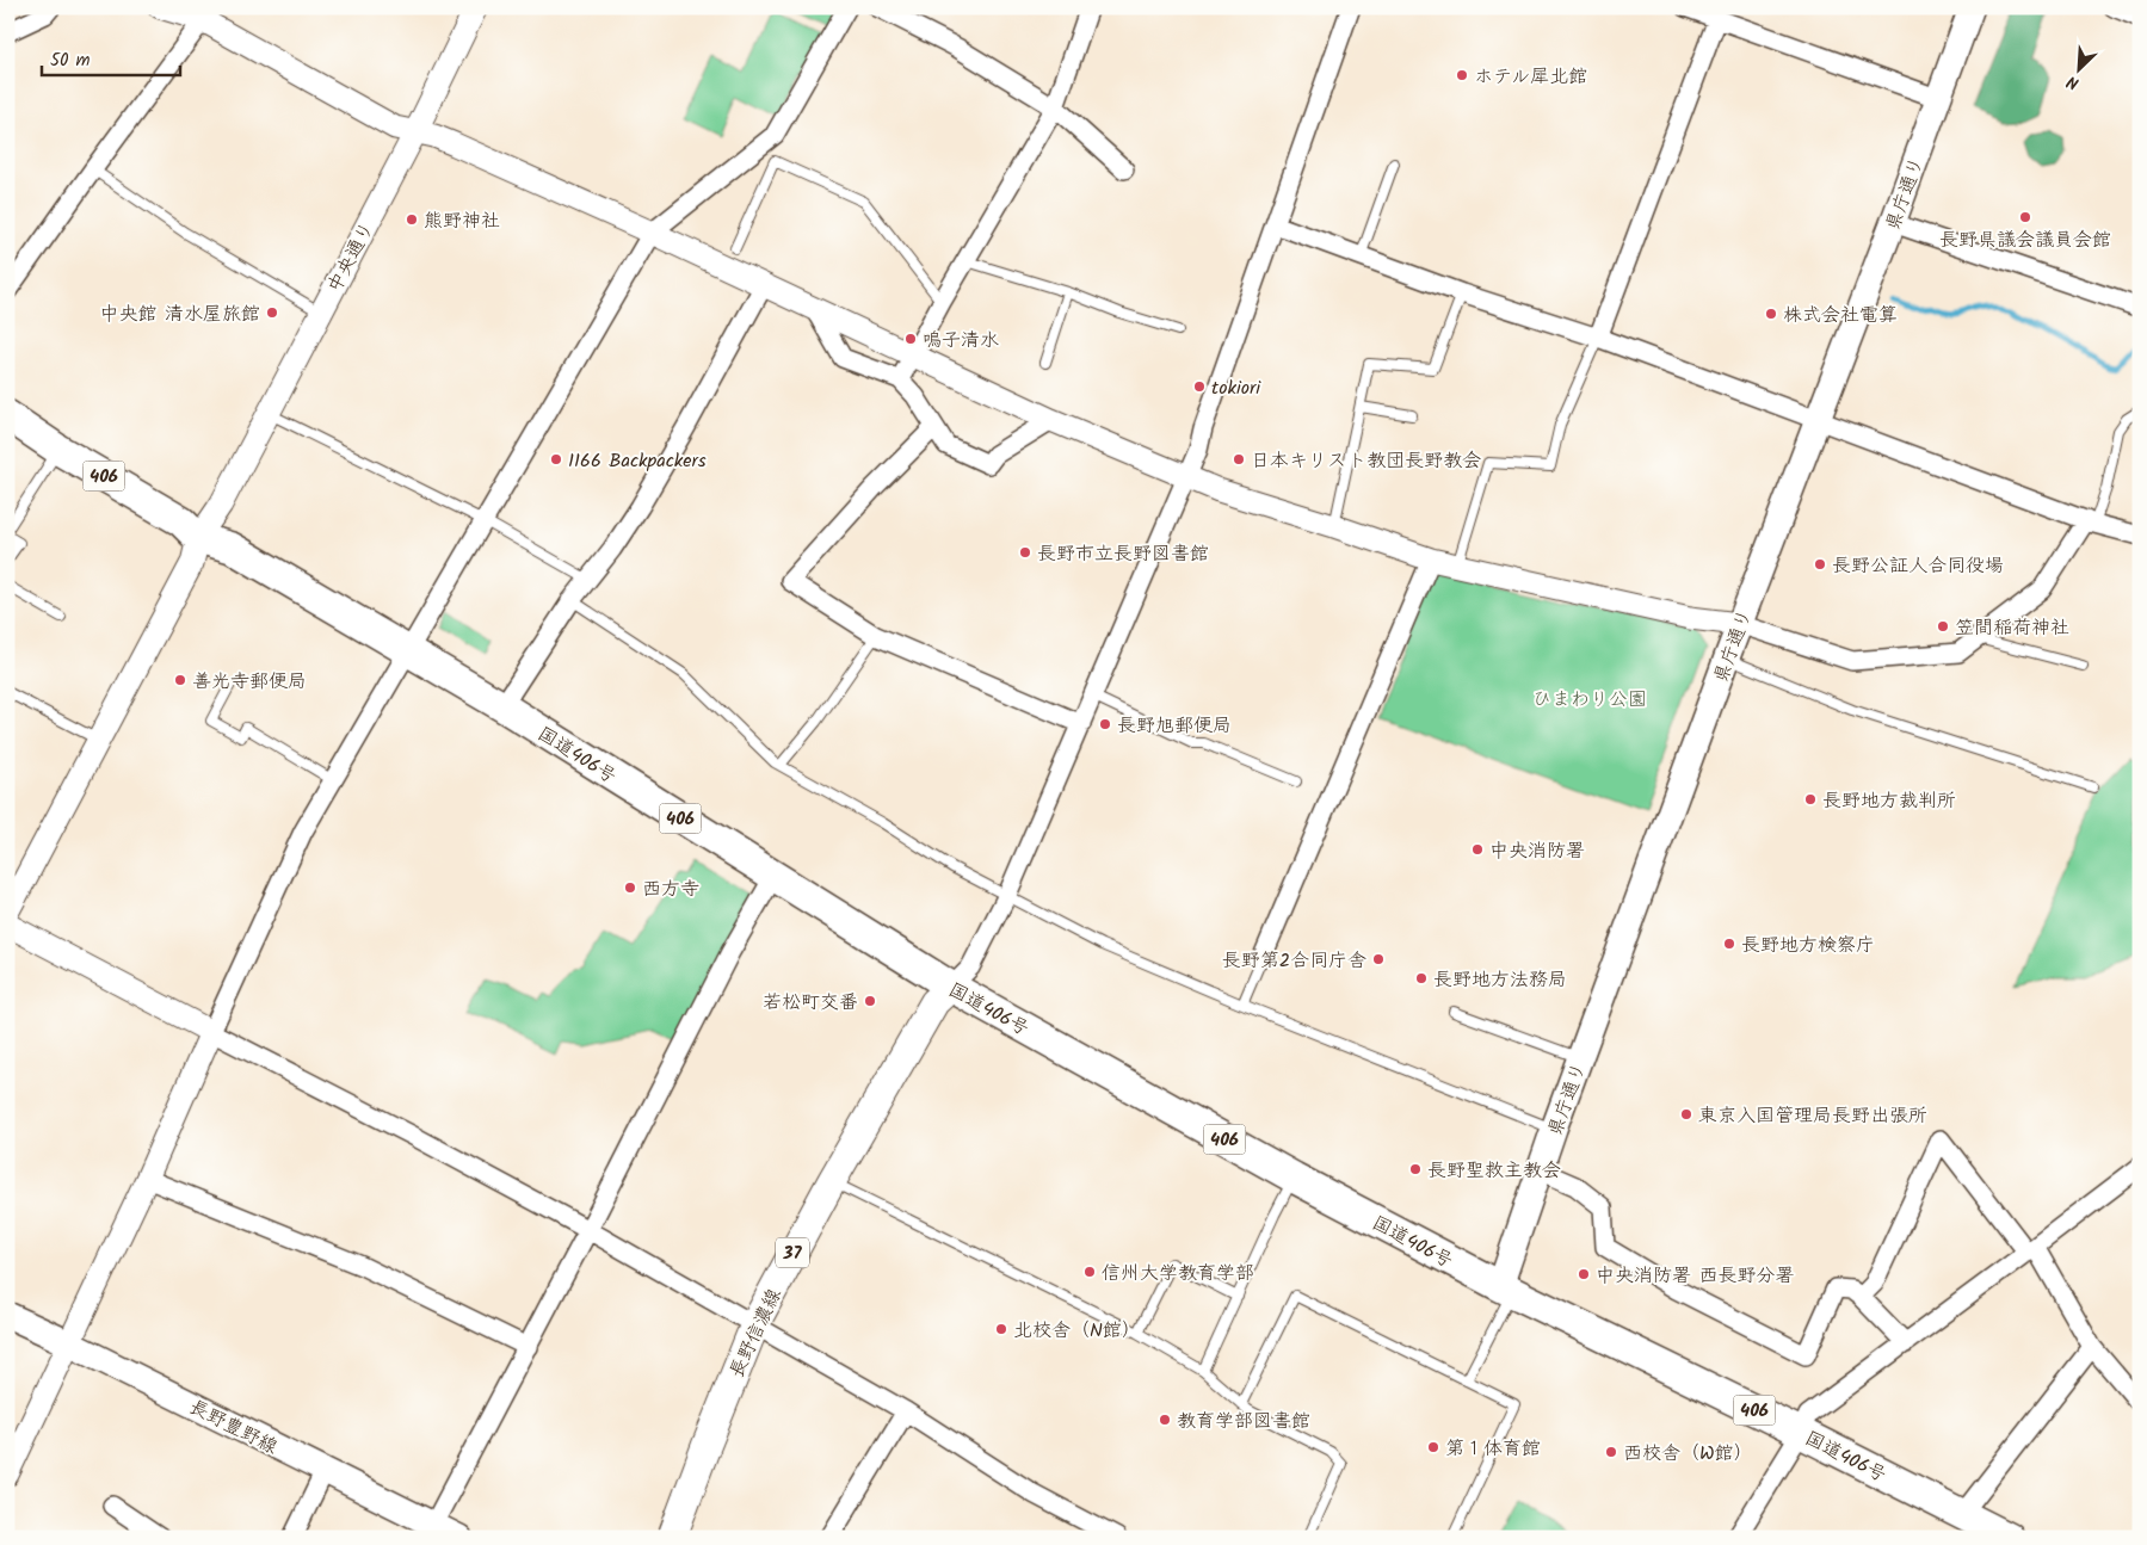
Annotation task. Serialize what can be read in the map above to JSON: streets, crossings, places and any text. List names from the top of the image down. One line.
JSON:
{"streets":{"highway":["406","国道406号"],"main road":["県庁通り","37","長野信濃線","長野豊野線"],"street":["中央通り"]},"crossings":[["県庁通り","国道406号"],["中央通り","国道406号"],["国道406号","長野信濃線"]],"parks":["ひまわり公園"],"places":["ホテル犀北館","長野県議会議員会館","熊野神社","中央館 清水屋旅館","株式会社電算","鳴子清水","tokiori","1166 Backpackers","日本キリスト教団長野教会","長野市立長野図書館","長野公証人合同役場","笠間稲荷神社","善光寺郵便局","長野旭郵便局","長野地方裁判所","中央消防署","西方寺","長野地方検察庁","長野第2合同庁舎","長野地方法務局","若松町交番","東京入国管理局長野出張所","長野聖救主教会","信州大学教育学部","中央消防署 西長野分署","北校舎（N館）","教育学部図書館","第１体育館","西校舎（W館）"],"scale_bar":"50 m","north":"bottom left"}
